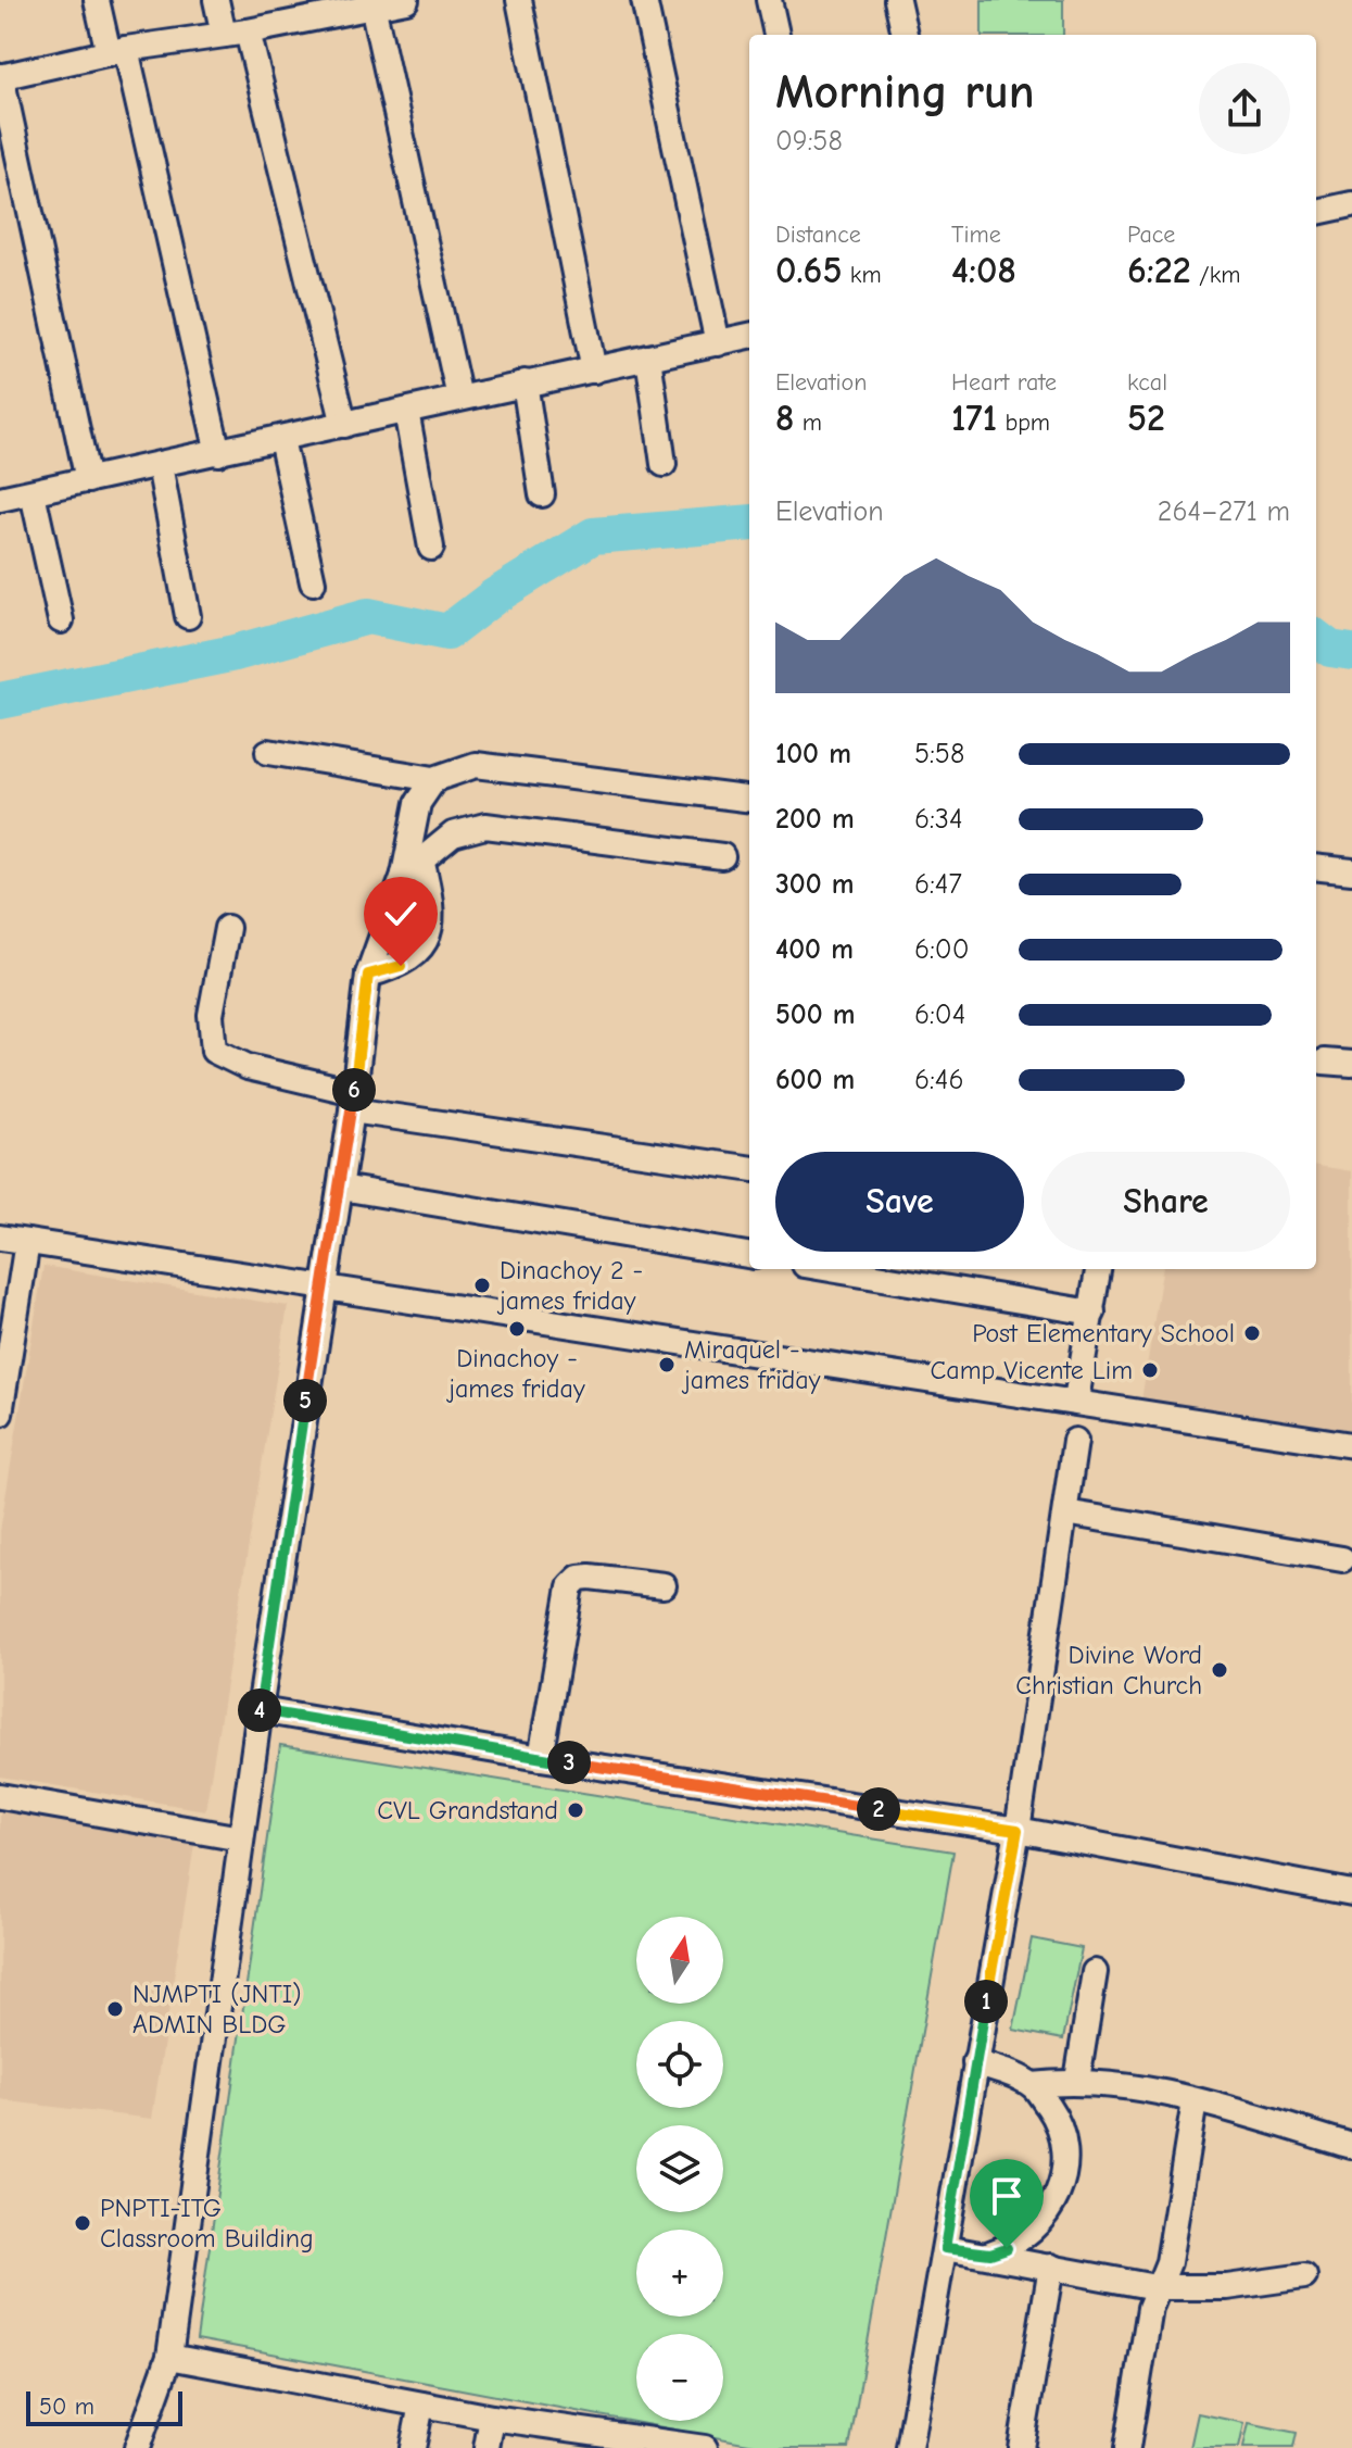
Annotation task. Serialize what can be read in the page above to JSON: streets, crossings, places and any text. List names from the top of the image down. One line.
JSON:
{"places":["Dinachoy 2 - james friday","Dinachoy - james friday","Post Elementary School","Miraquel - james friday","Camp Vicente Lim","Divine Word Christian Church","CVL Grandstand","NJMPTI (JNTI) ADMIN BLDG","PNPTI-ITG Classroom Building"],"scale_bar":"50 m","north":"top","page":{"heading":["Morning run","09:58"],"stats":[["Distance","0.65 km"],["Time","4:08"],["Pace","6:22 /km"],["Elevation","8 m"],["Heart rate","171 bpm"],["kcal","52"]],"chart":["Elevation","264–271 m"],"list":[{"name":"100 m","note":"5:58"},{"name":"200 m","note":"6:34"},{"name":"300 m","note":"6:47"},{"name":"400 m","note":"6:00"},{"name":"500 m","note":"6:04"},{"name":"600 m","note":"6:46"}],"pins":["6","5","4","3","2","1"],"buttons":["Save","Share"],"map_buttons":["+","−"],"scale":"50 m"}}
